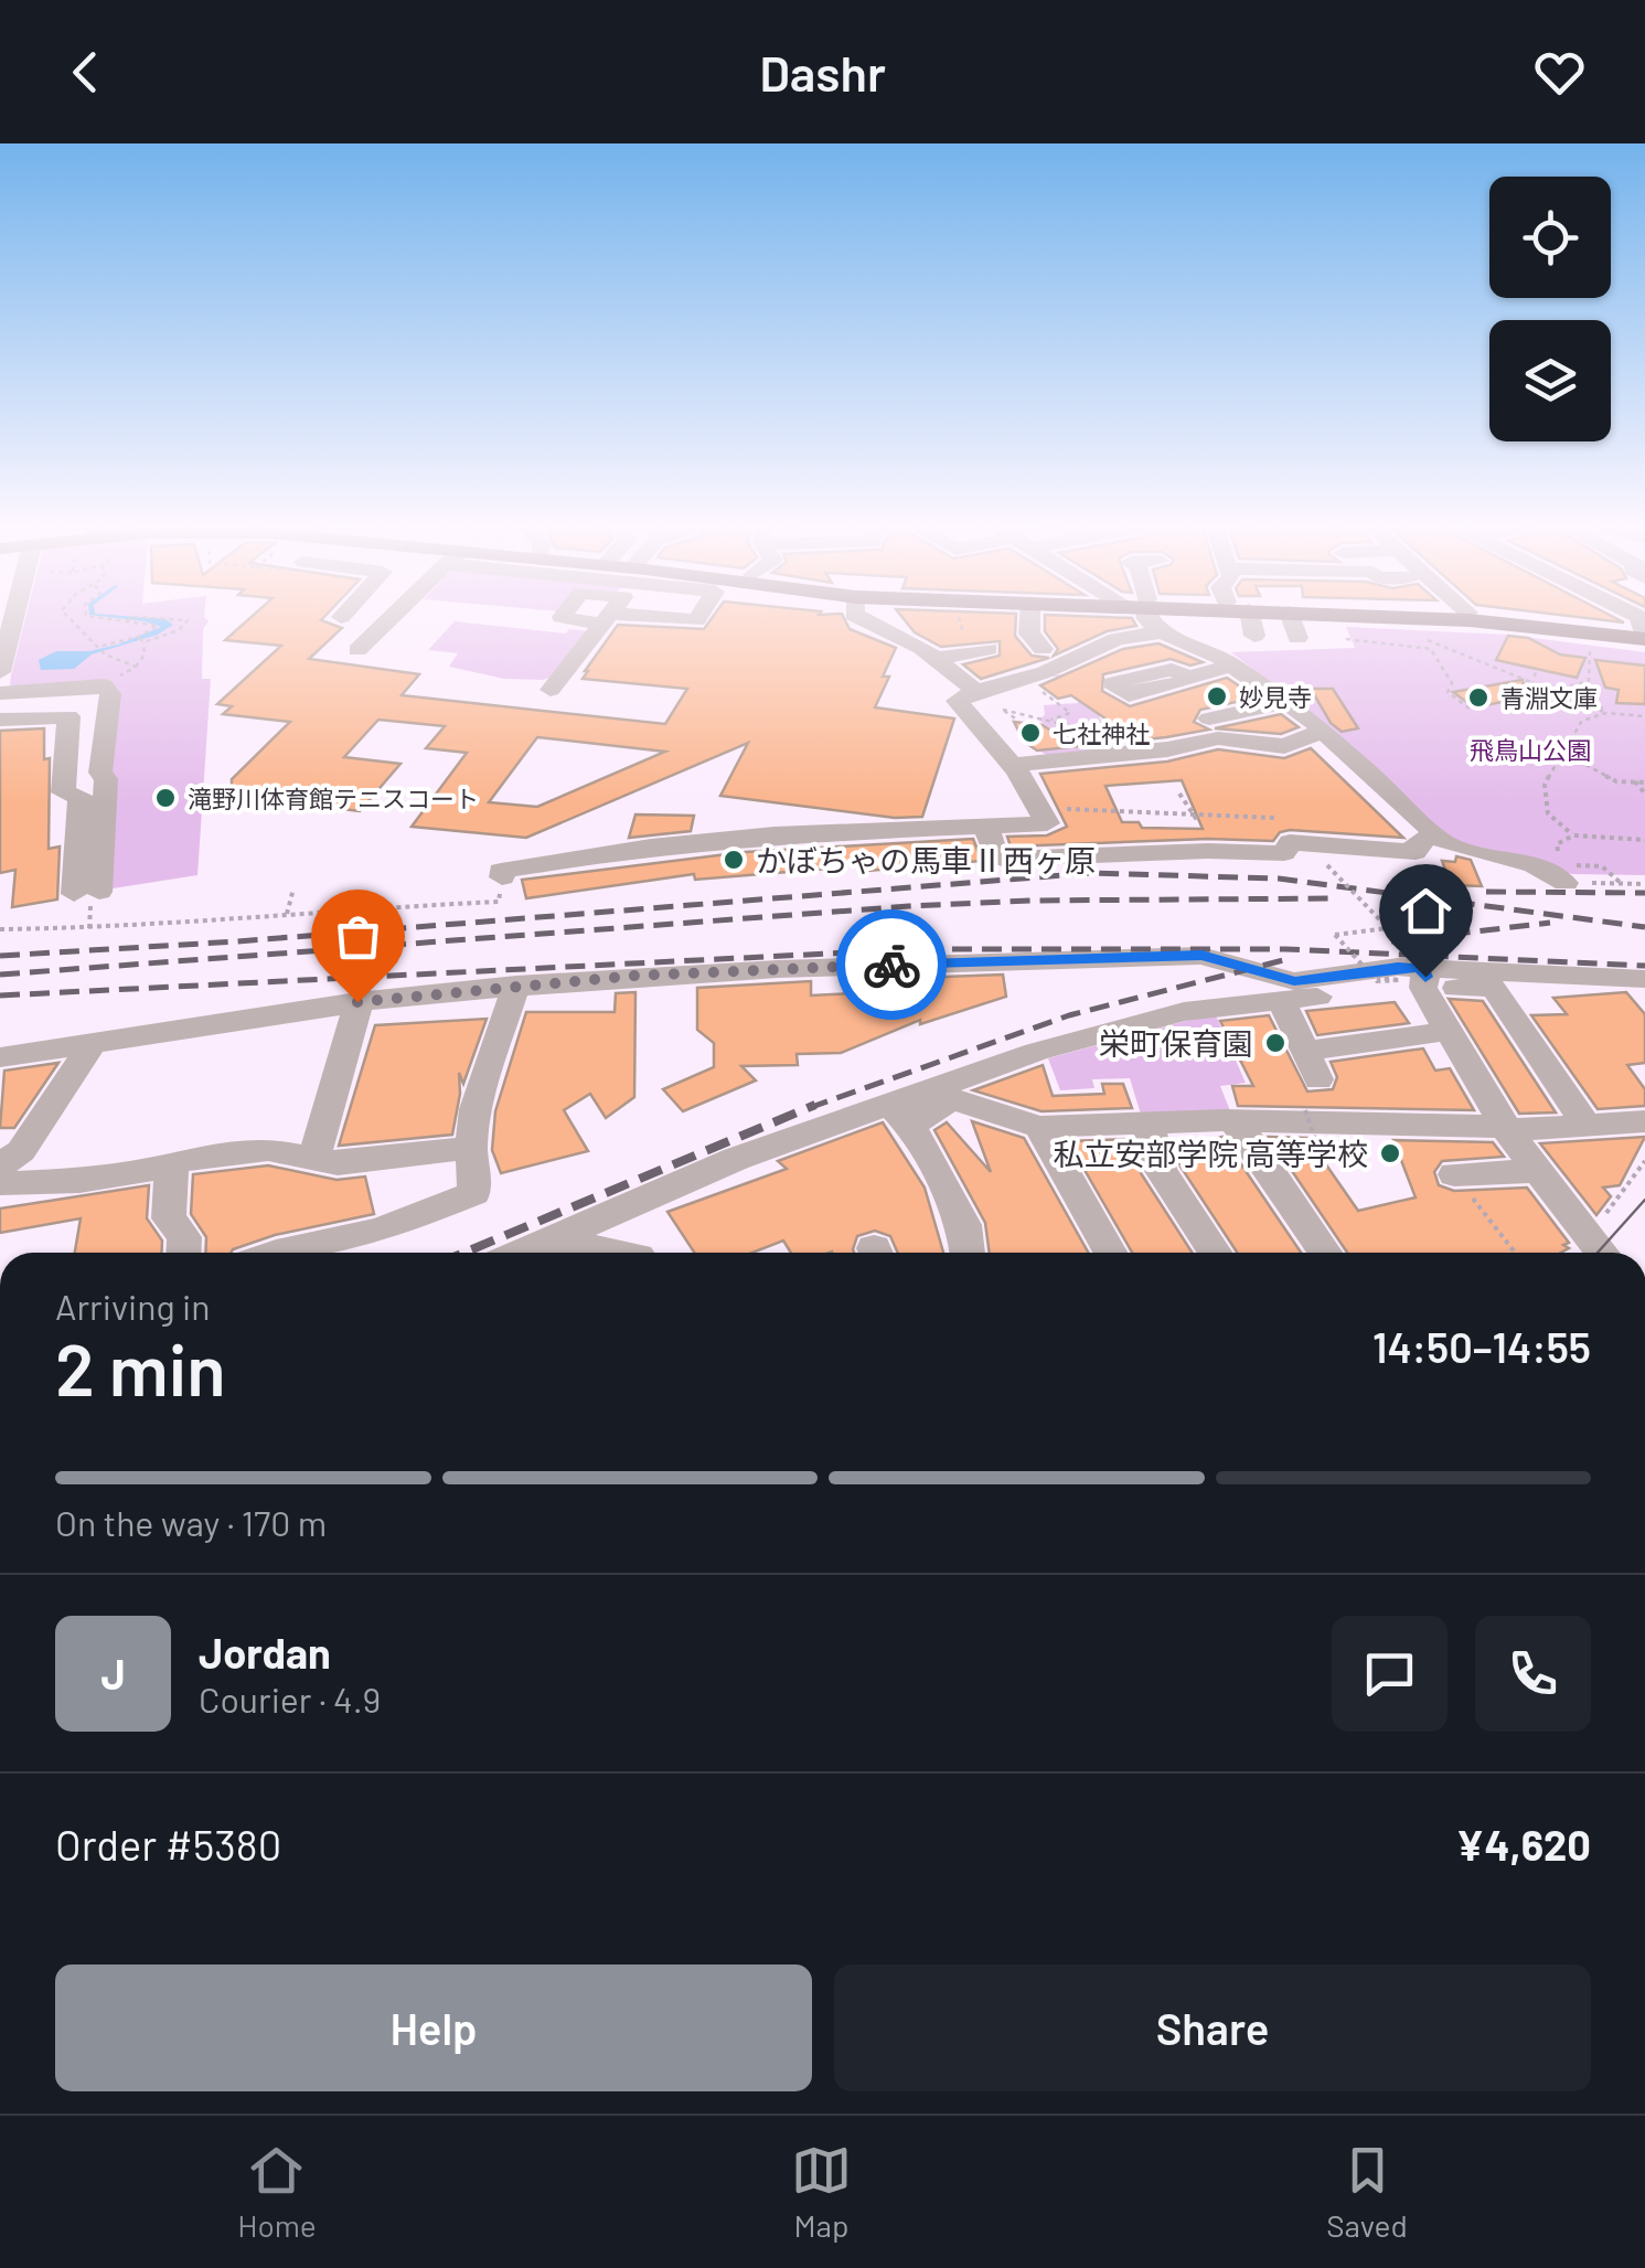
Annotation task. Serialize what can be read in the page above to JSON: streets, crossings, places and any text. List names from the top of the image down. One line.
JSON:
{"parks":["飛鳥山公園"],"places":["妙見寺","青淵文庫","七社神社","滝野川体育館テニスコート","かぼちゃの馬車Ⅱ西ヶ原","栄町保育園","私立安部学院 高等学校"],"page":{"header":"Dashr","heading":["2 min","Arriving in","14:50–14:55"],"panel":["Jordan","Courier · 4.9","Order #5380","¥4,620"],"bar":"On the way · 170 m","round":"J","buttons":["Help","Share"],"tabs":["Home","Map","Saved"]}}
